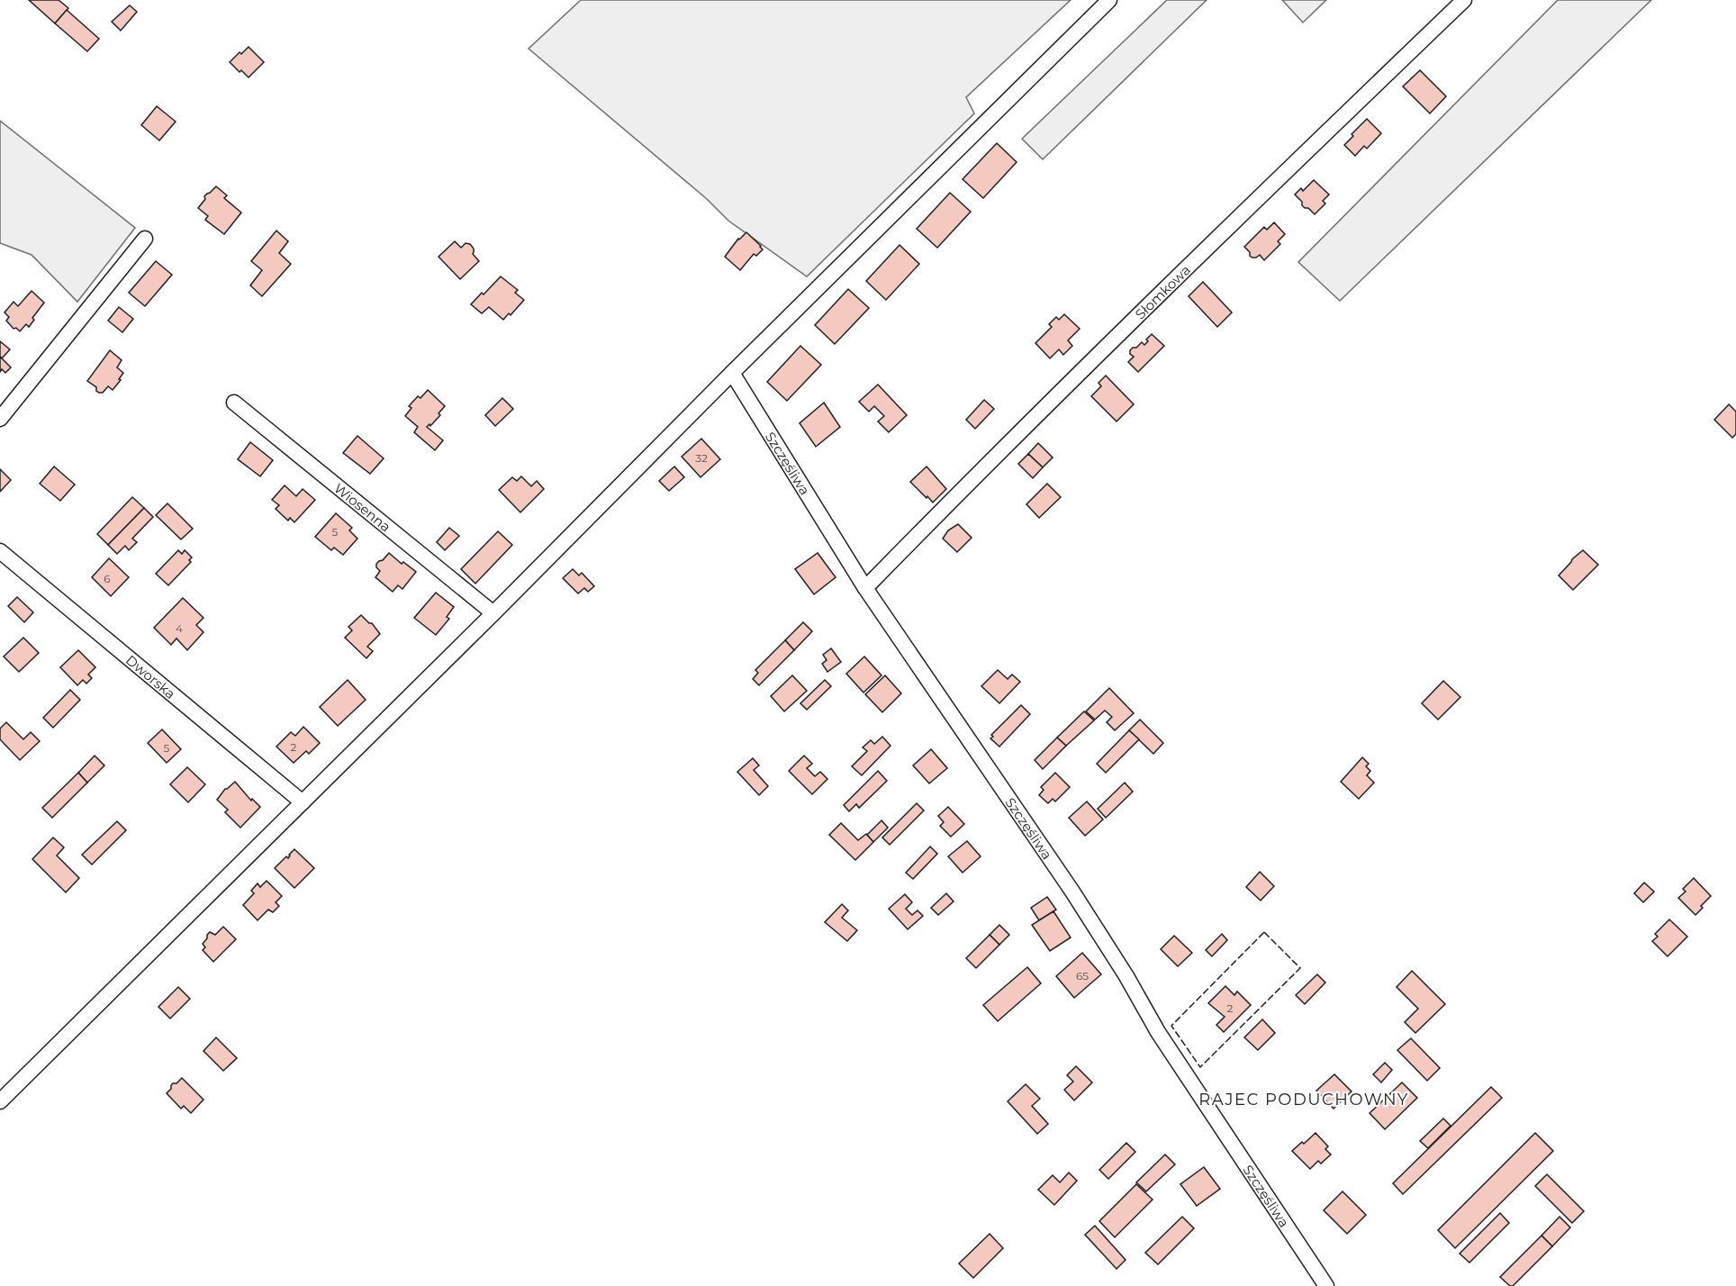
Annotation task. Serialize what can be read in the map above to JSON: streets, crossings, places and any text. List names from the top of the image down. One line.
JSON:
{"streets":{"street":["Słomkowa","Szczęśliwa","Wiosenna","Dworska"]},"crossings":[["Słomkowa","Szczęśliwa"]],"districts":["RAJEC PODUCHOWNY"],"house_numbers":["32","5","6","4","2","5","65","2"]}
